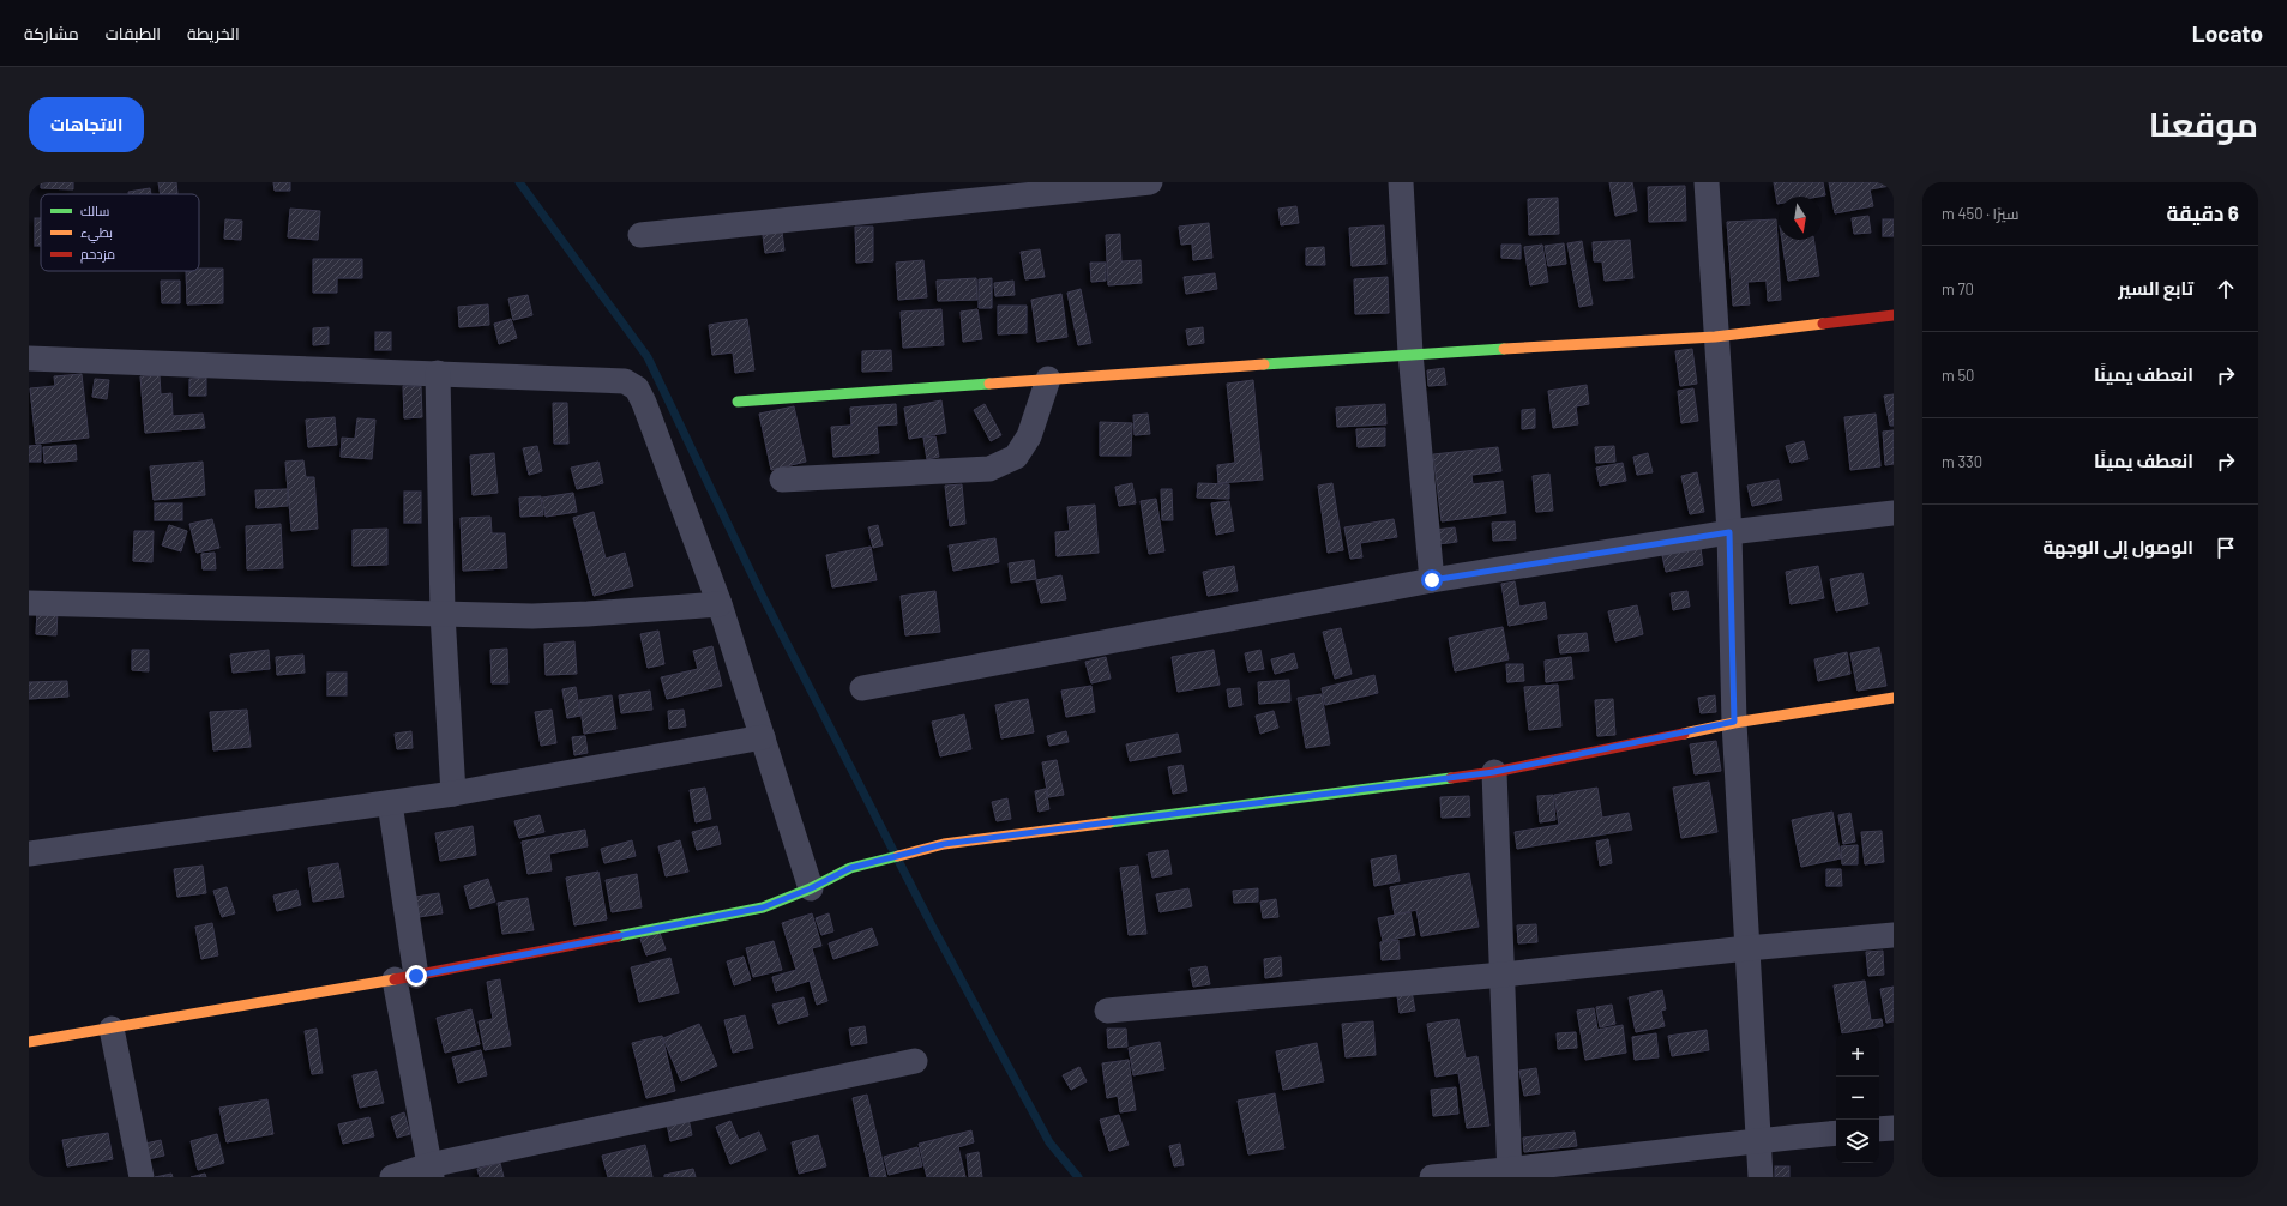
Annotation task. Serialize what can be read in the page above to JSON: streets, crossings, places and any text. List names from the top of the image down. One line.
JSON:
{"legend":["سالك","بطيء","مزدحم"],"north":"bottom","page":{"header":"Locato","nav":["الخريطة","الطبقات","مشاركة"],"title":"موقعنا","buttons":"الاتجاهات","heading":["6 دقيقة","سيرًا · 450 m"],"list":[["تابع السير","70 m"],["انعطف يمينًا","50 m"],["انعطف يمينًا","330 m"],"الوصول إلى الوجهة"],"map_buttons":["+","−"]}}
